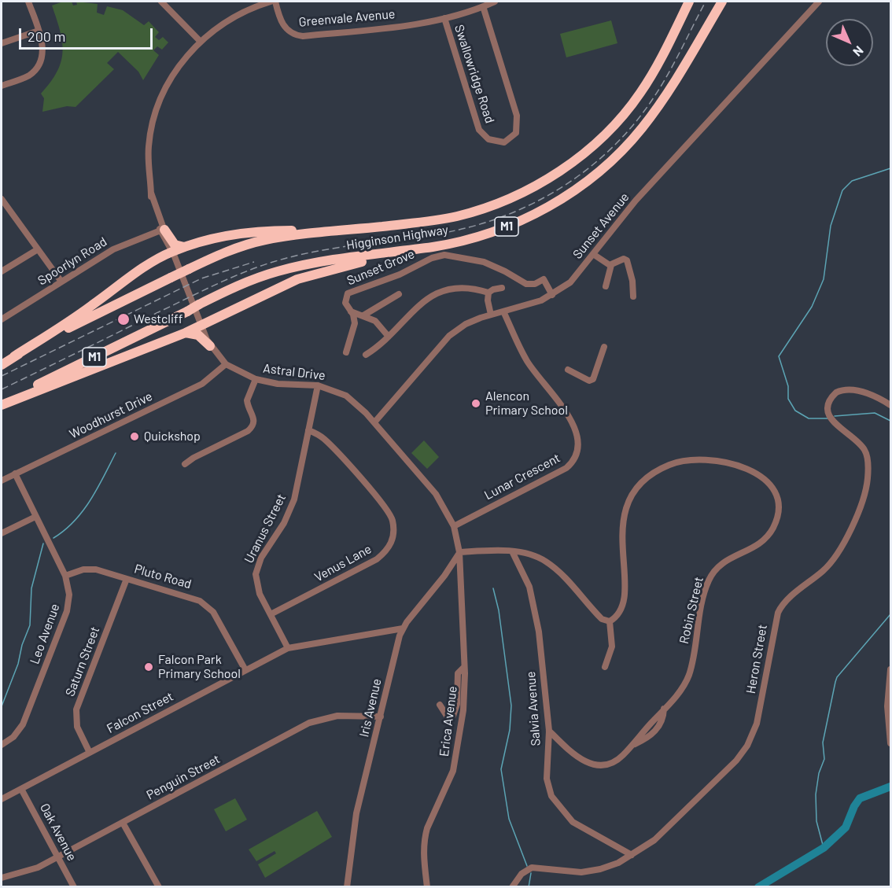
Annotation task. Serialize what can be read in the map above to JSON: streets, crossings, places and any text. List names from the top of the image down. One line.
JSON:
{"streets":{"highway":["M1","Higginson Highway"],"street":["Greenvale Avenue","Swallowridge Road","Sunset Avenue","Spoorlyn Road","Sunset Grove","Astral Drive","Woodhurst Drive","Lunar Crescent","Uranus Street","Venus Lane","Pluto Road","Robin Street","Leo Avenue","Heron Street","Saturn Street","Iris Avenue","Salvia Avenue","Falcon Street","Erica Avenue","Penguin Street","Oak Avenue"]},"crossings":[["Greenvale Avenue","Swallowridge Road"],["Sunset Avenue","Sunset Grove"],["Sunset Avenue","Astral Drive"],["Sunset Avenue","Lunar Crescent"],["Spoorlyn Road","Astral Drive"],["Astral Drive","Woodhurst Drive"],["Astral Drive","Lunar Crescent"],["Astral Drive","Uranus Street"],["Astral Drive","Iris Avenue"],["Astral Drive","Erica Avenue"],["Woodhurst Drive","Leo Avenue"],["Uranus Street","Venus Lane"],["Uranus Street","Falcon Street"],["Pluto Road","Leo Avenue"],["Pluto Road","Saturn Street"],["Pluto Road","Falcon Street"],["Robin Street","Salvia Avenue"],["Heron Street","Salvia Avenue"],["Saturn Street","Falcon Street"],["Iris Avenue","Falcon Street"],["Iris Avenue","Erica Avenue"],["Iris Avenue","Penguin Street"],["Falcon Street","Oak Avenue"],["Penguin Street","Oak Avenue"]],"places":["Westcliff","Alencon Primary School","Quickshop","Falcon Park Primary School"],"scale_bar":"200 m","north":"bottom right"}
